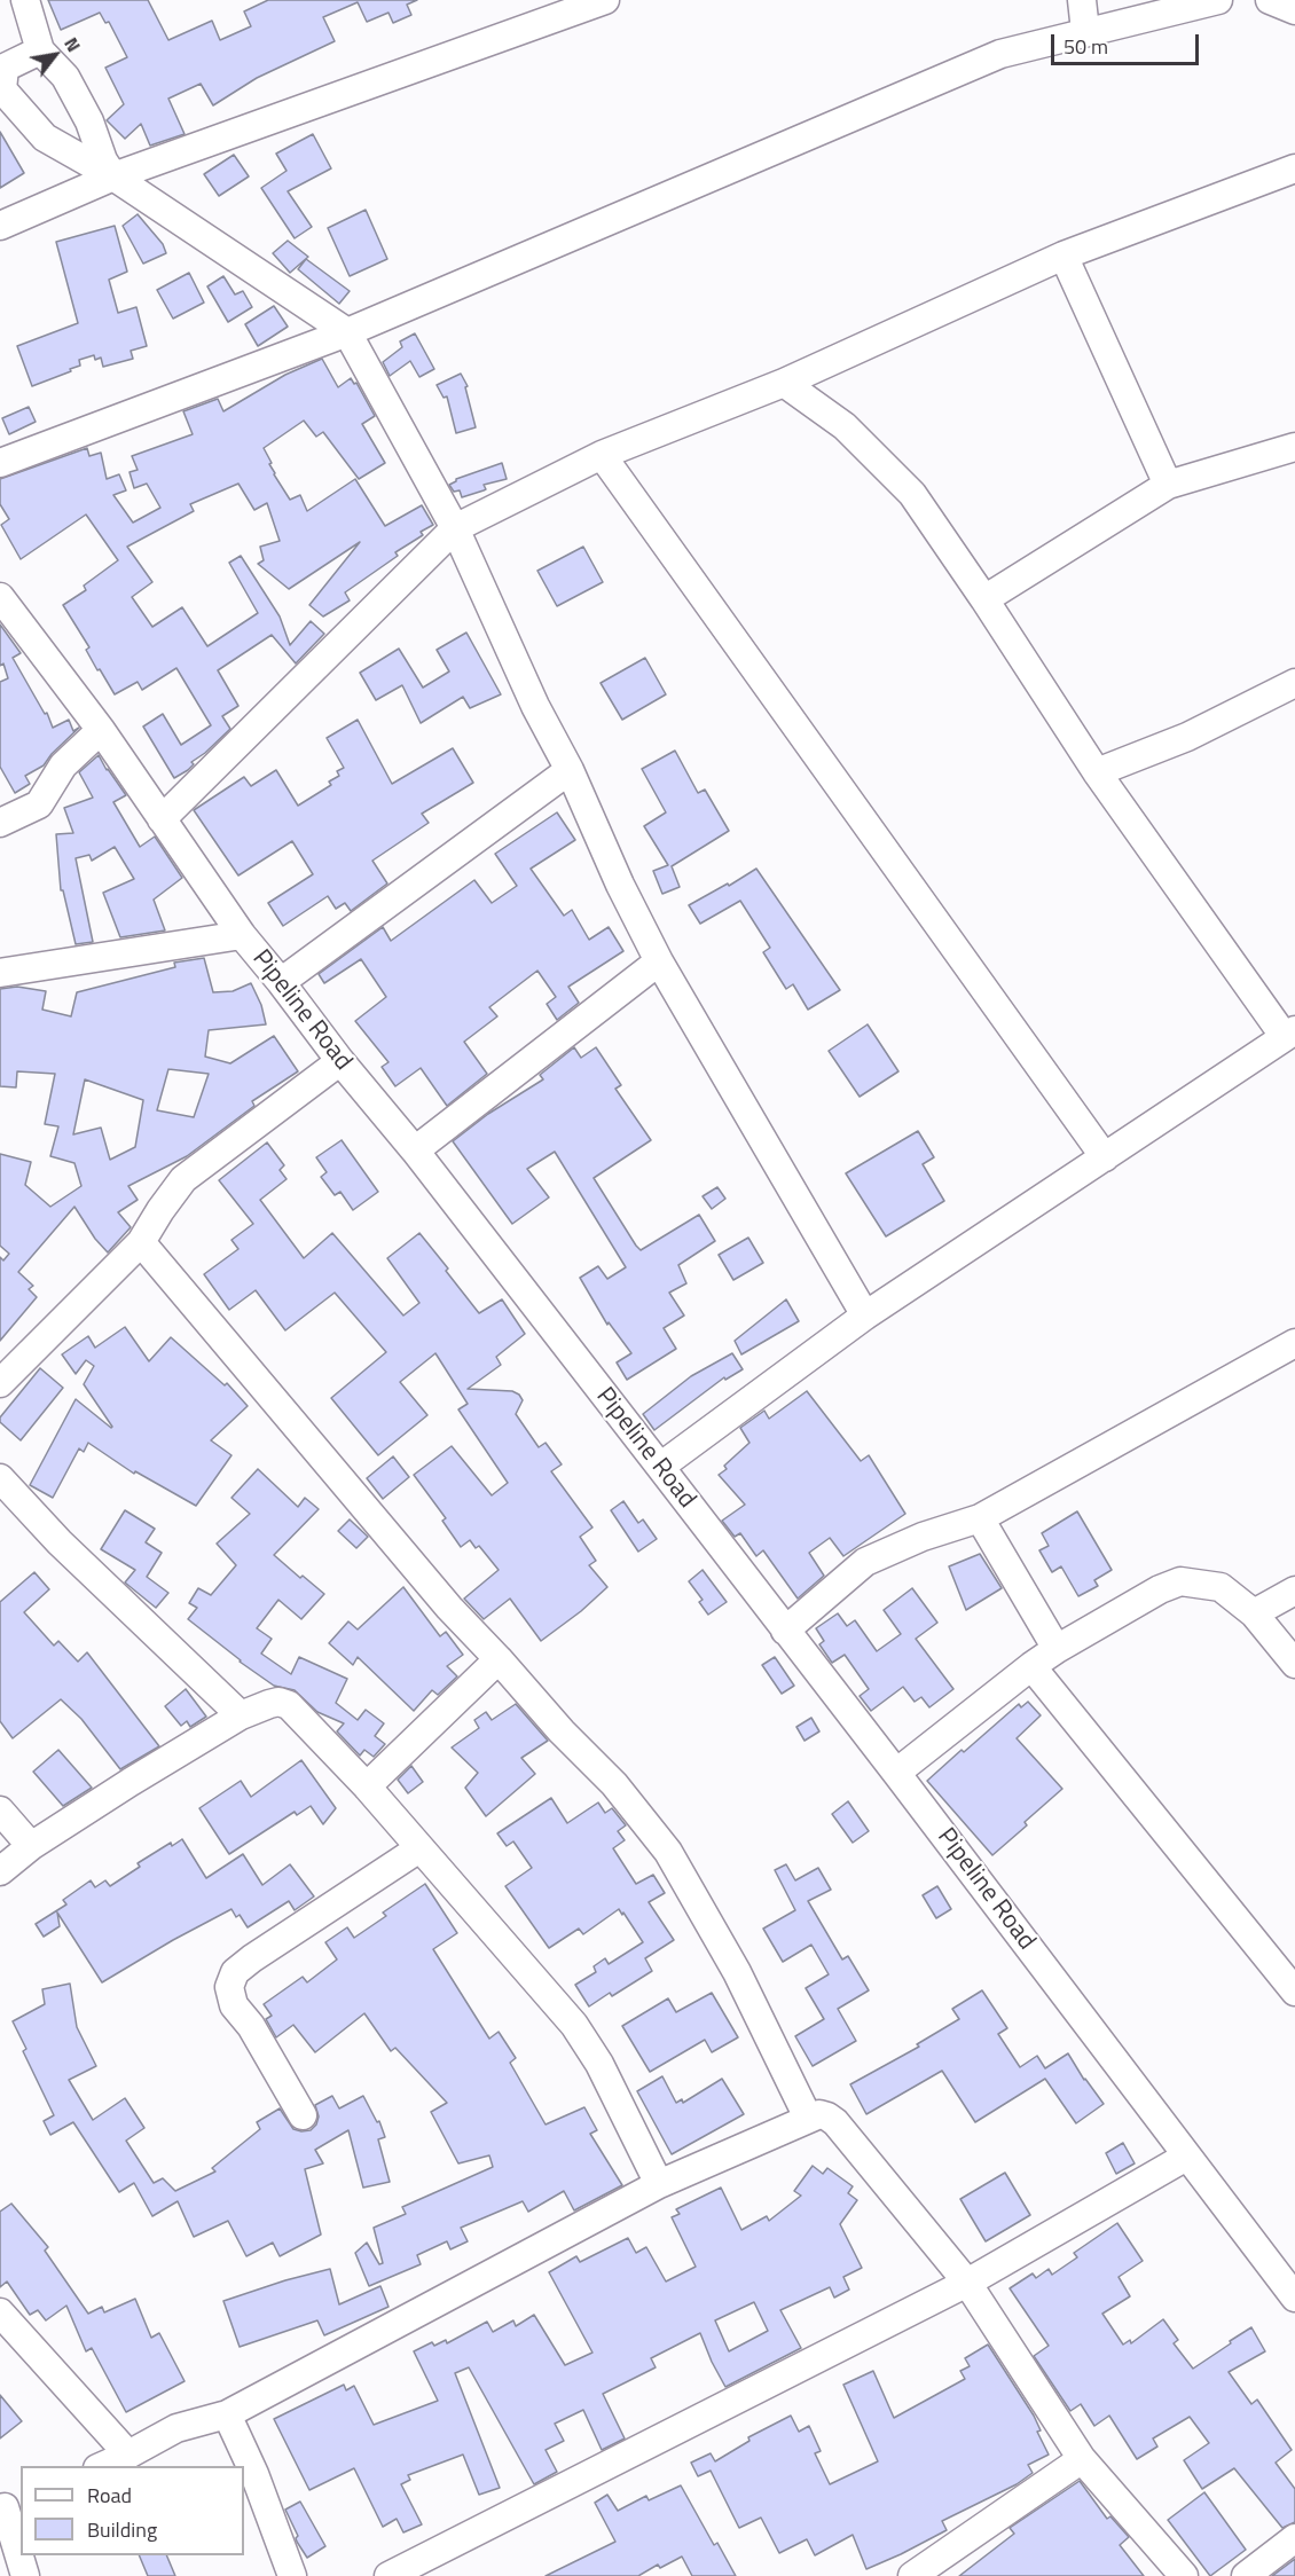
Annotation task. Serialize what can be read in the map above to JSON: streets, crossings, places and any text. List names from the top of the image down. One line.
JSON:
{"streets":{"street":["Pipeline Road"]},"legend":["Road","Building"],"scale_bar":"50 m","north":"top right"}
